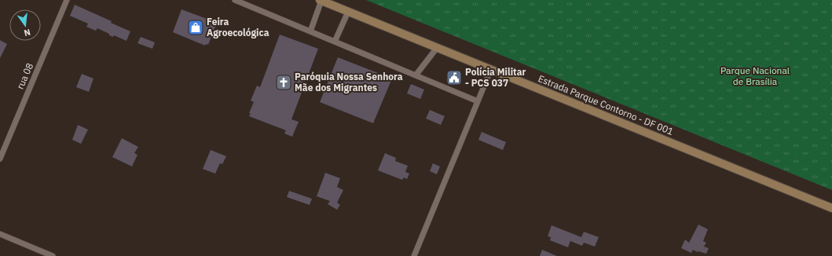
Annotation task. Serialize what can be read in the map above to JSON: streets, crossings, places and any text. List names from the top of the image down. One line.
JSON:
{"streets":{"main road":["Estrada Parque Contorno - DF 001"],"street":["rua 08"]},"parks":["Parque Nacional de Brasília"],"places":{"shop":["Feira Agroecológica"],"public building":["Polícia Militar - PCS 037"],"church":["Paróquia Nossa Senhora Mãe dos Migrantes"]},"north":"bottom"}
